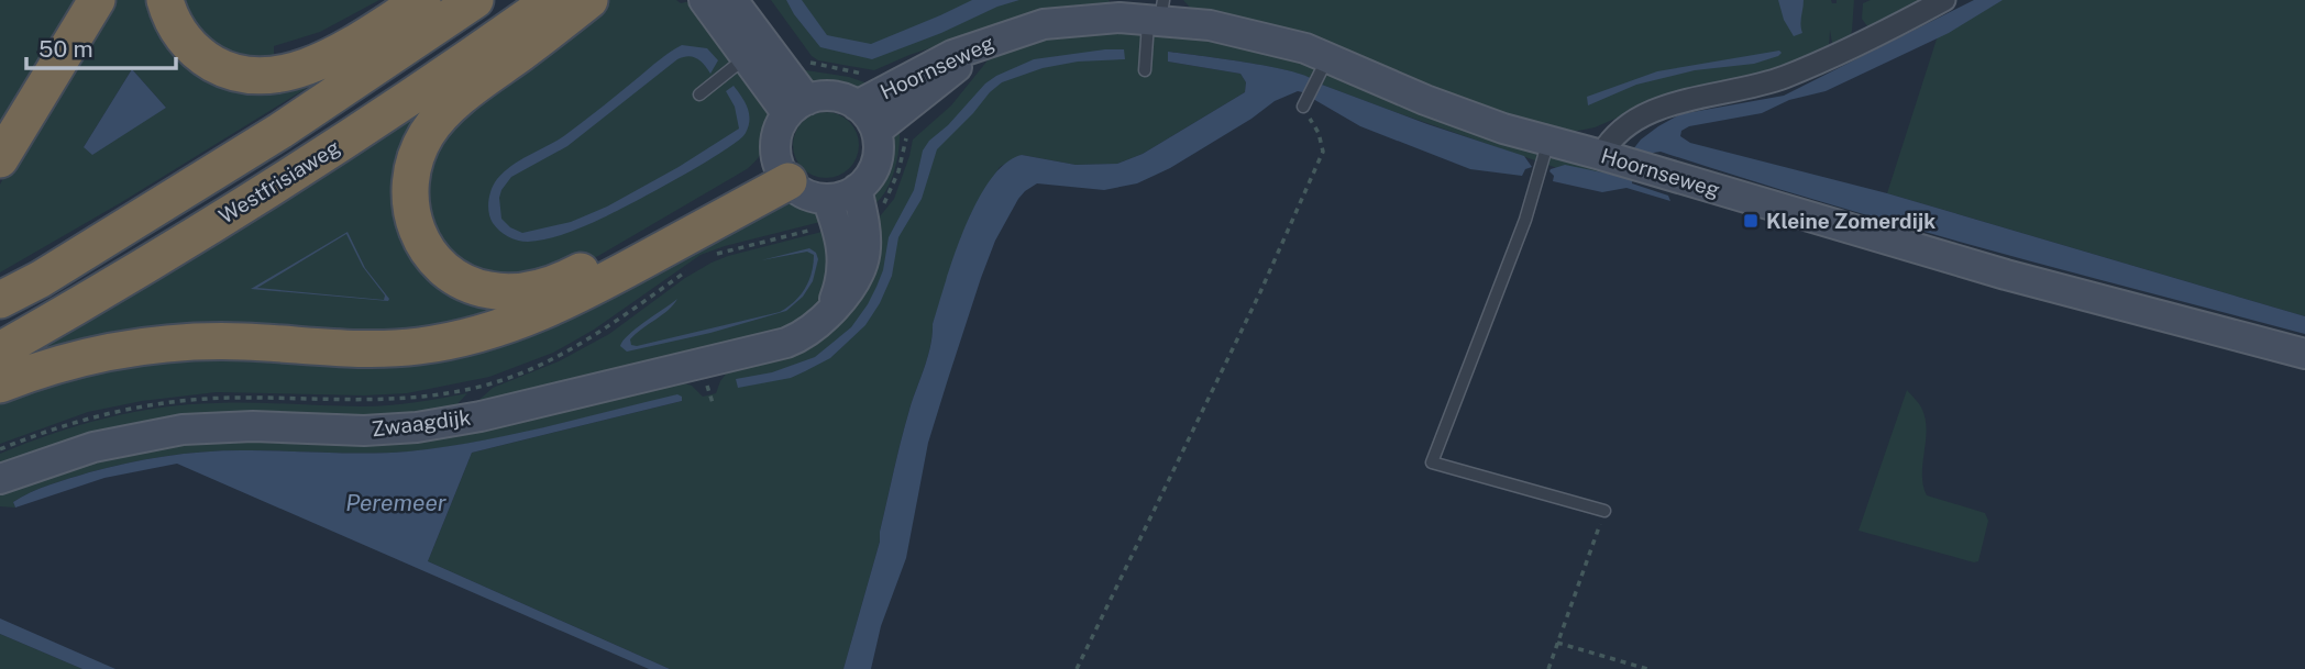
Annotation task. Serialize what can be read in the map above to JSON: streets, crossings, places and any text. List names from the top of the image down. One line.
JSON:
{"streets":{"highway":["Westfrisiaweg"],"street":["Hoornseweg","Zwaagdijk"]},"crossings":[["Hoornseweg","Zwaagdijk"]],"water":["Peremeer"],"places":{"transit":["Kleine Zomerdijk"]},"scale_bar":"50 m"}
